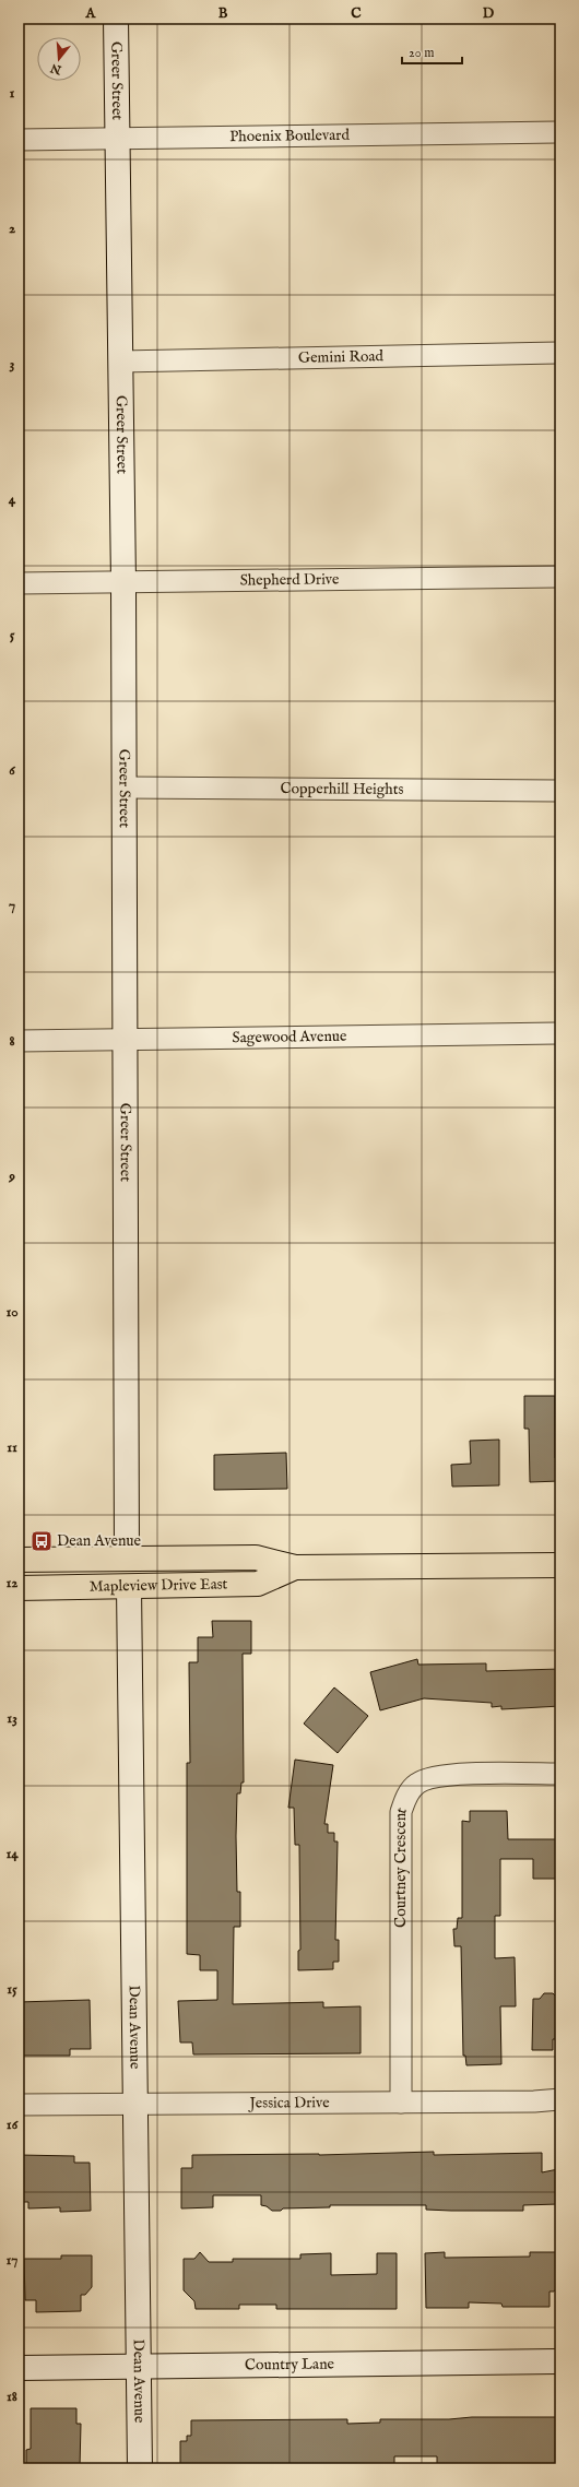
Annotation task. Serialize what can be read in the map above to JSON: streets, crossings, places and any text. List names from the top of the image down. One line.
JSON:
{"streets":{"main road":["Mapleview Drive East"],"street":["Greer Street","Phoenix Boulevard","Gemini Road","Shepherd Drive","Copperhill Heights","Sagewood Avenue","Courtney Crescent","Dean Avenue","Jessica Drive","Country Lane"]},"crossings":[["Greer Street","Phoenix Boulevard"],["Greer Street","Gemini Road"],["Greer Street","Shepherd Drive"],["Greer Street","Copperhill Heights"],["Greer Street","Sagewood Avenue"],["Greer Street","Mapleview Drive East"],["Mapleview Drive East","Dean Avenue"],["Courtney Crescent","Jessica Drive"],["Dean Avenue","Jessica Drive"],["Dean Avenue","Country Lane"]],"places":{"bus stop":["Dean Avenue"]},"scale_bar":"20 m","north":"bottom","grid":{"columns":["A","B","C","D"],"rows":["1","2","3","4","5","6","7","8","9","10","11","12","13","14","15","16","17","18"]}}
